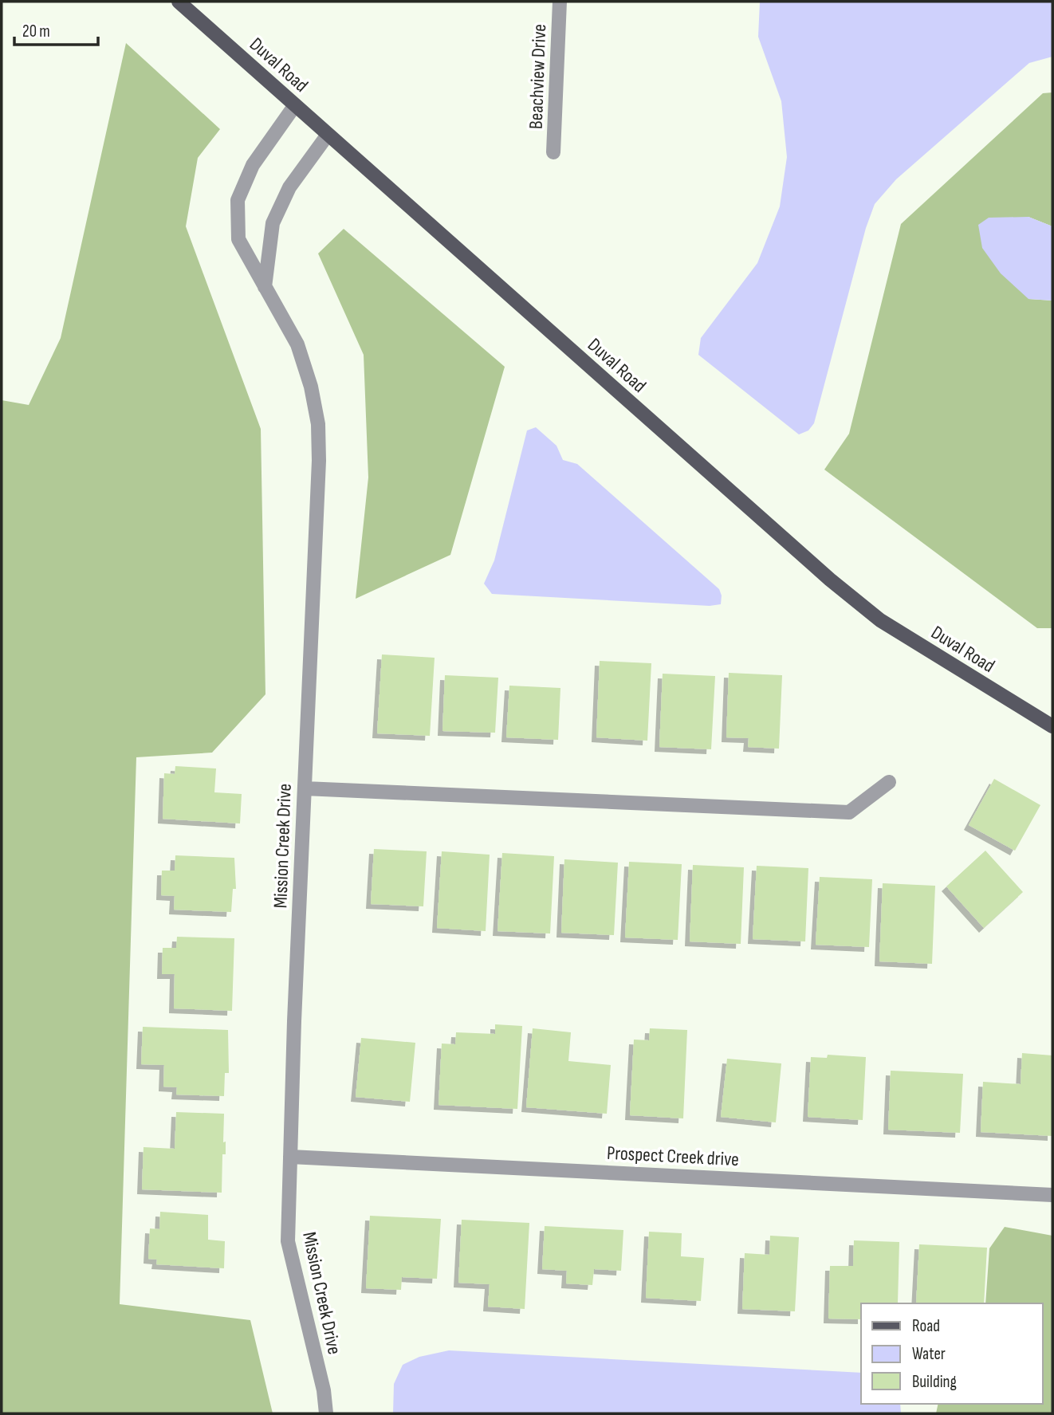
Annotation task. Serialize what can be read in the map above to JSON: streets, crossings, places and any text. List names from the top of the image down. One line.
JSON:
{"streets":{"main road":["Duval Road"],"street":["Beachview Drive","Mission Creek Drive","Prospect Creek drive"]},"crossings":[["Duval Road","Mission Creek Drive"],["Mission Creek Drive","Prospect Creek drive"]],"legend":["Road","Water","Building"],"scale_bar":"20 m"}
